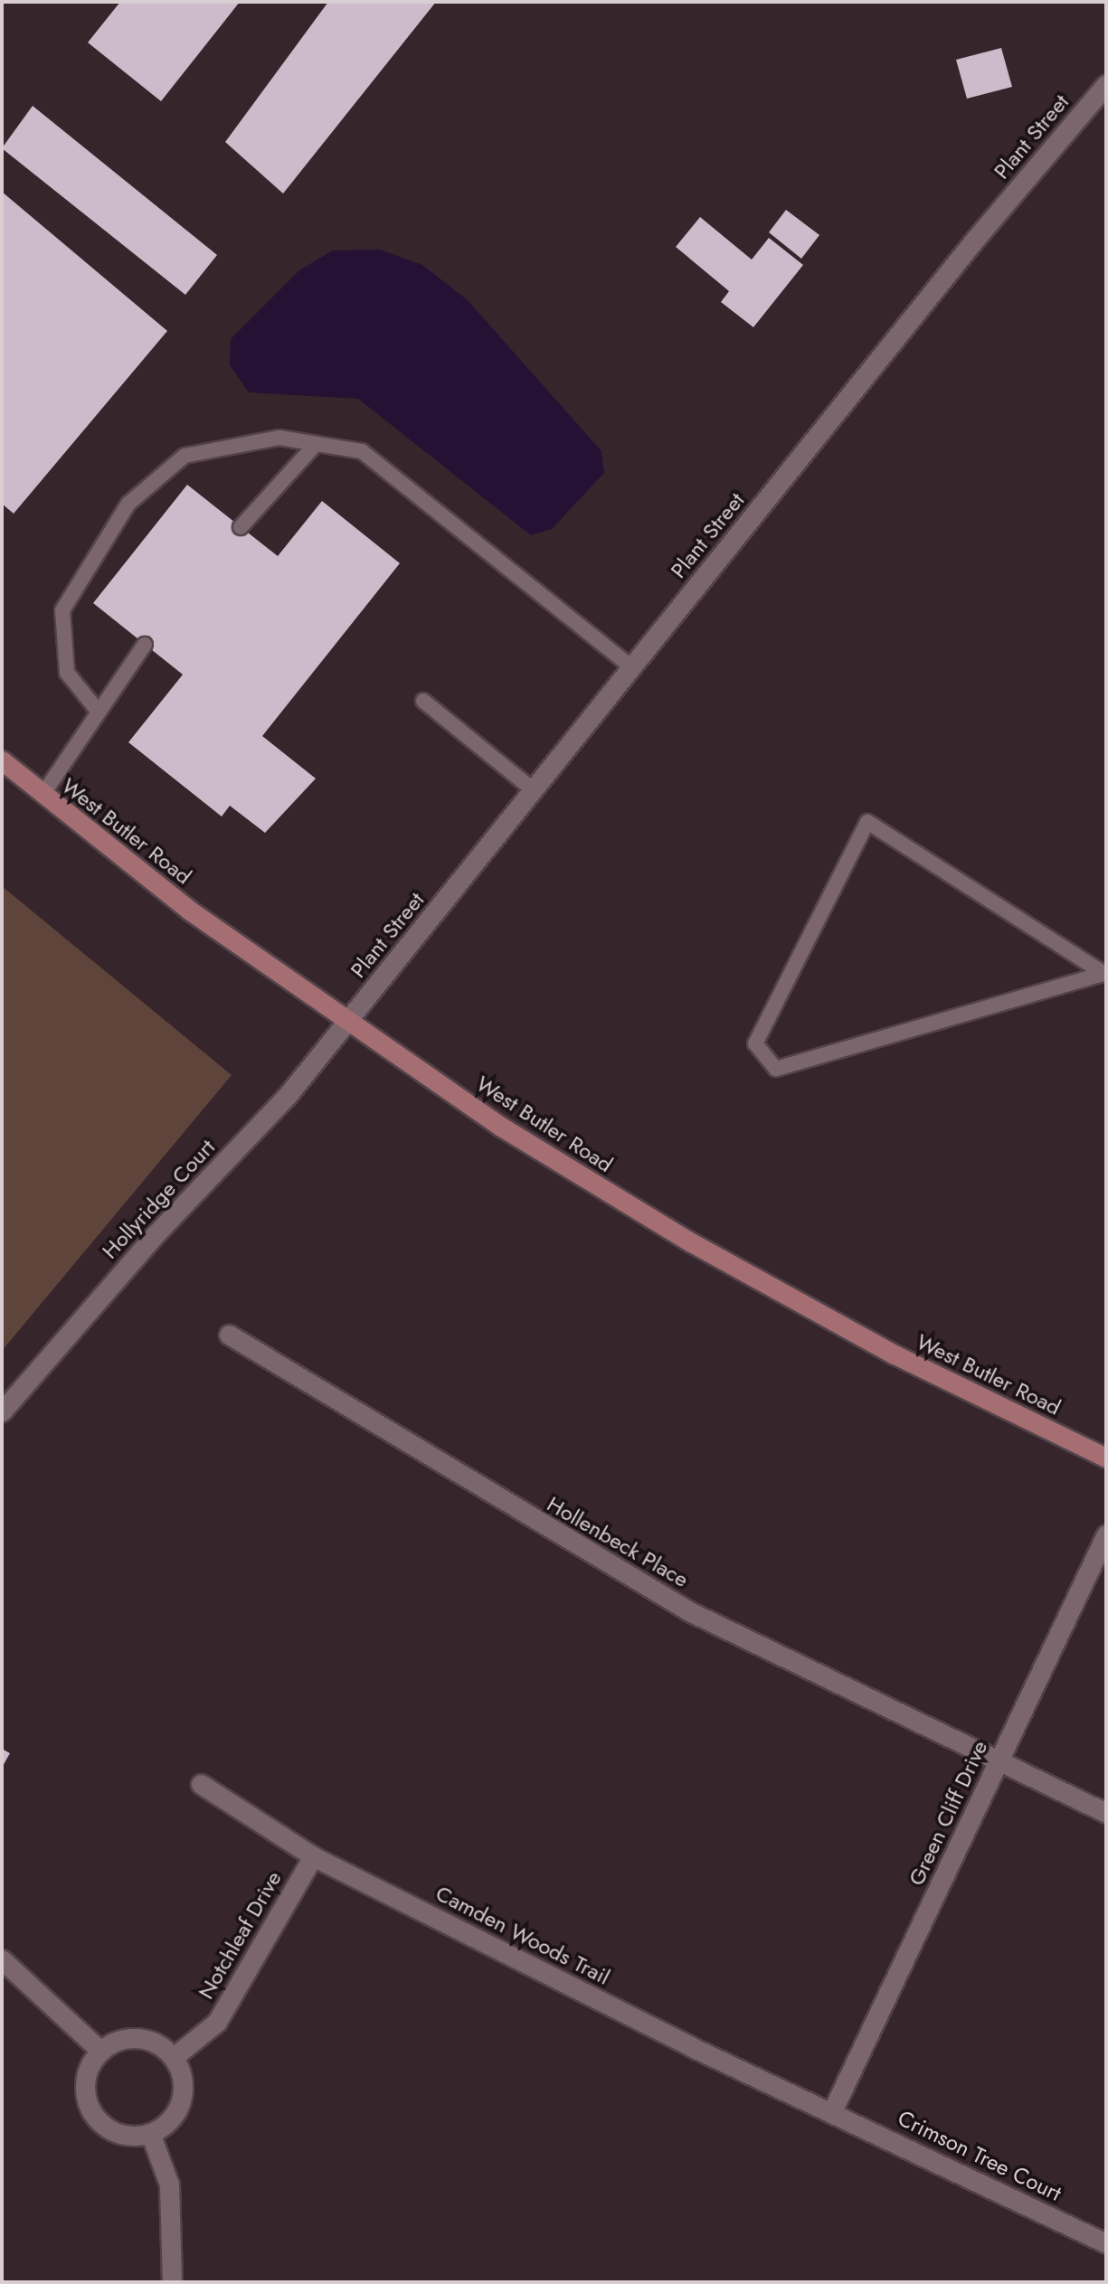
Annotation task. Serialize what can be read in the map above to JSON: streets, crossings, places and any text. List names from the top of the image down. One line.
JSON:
{"streets":{"main road":["West Butler Road"],"street":["Plant Street","Hollyridge Court","Hollenbeck Place","Green Cliff Drive","Notchleaf Drive","Camden Woods Trail","Crimson Tree Court"]},"crossings":[["Plant Street","West Butler Road"],["Plant Street","Hollyridge Court"],["West Butler Road","Hollyridge Court"],["Hollenbeck Place","Green Cliff Drive"],["Green Cliff Drive","Camden Woods Trail"],["Green Cliff Drive","Crimson Tree Court"],["Notchleaf Drive","Camden Woods Trail"],["Camden Woods Trail","Crimson Tree Court"]]}
